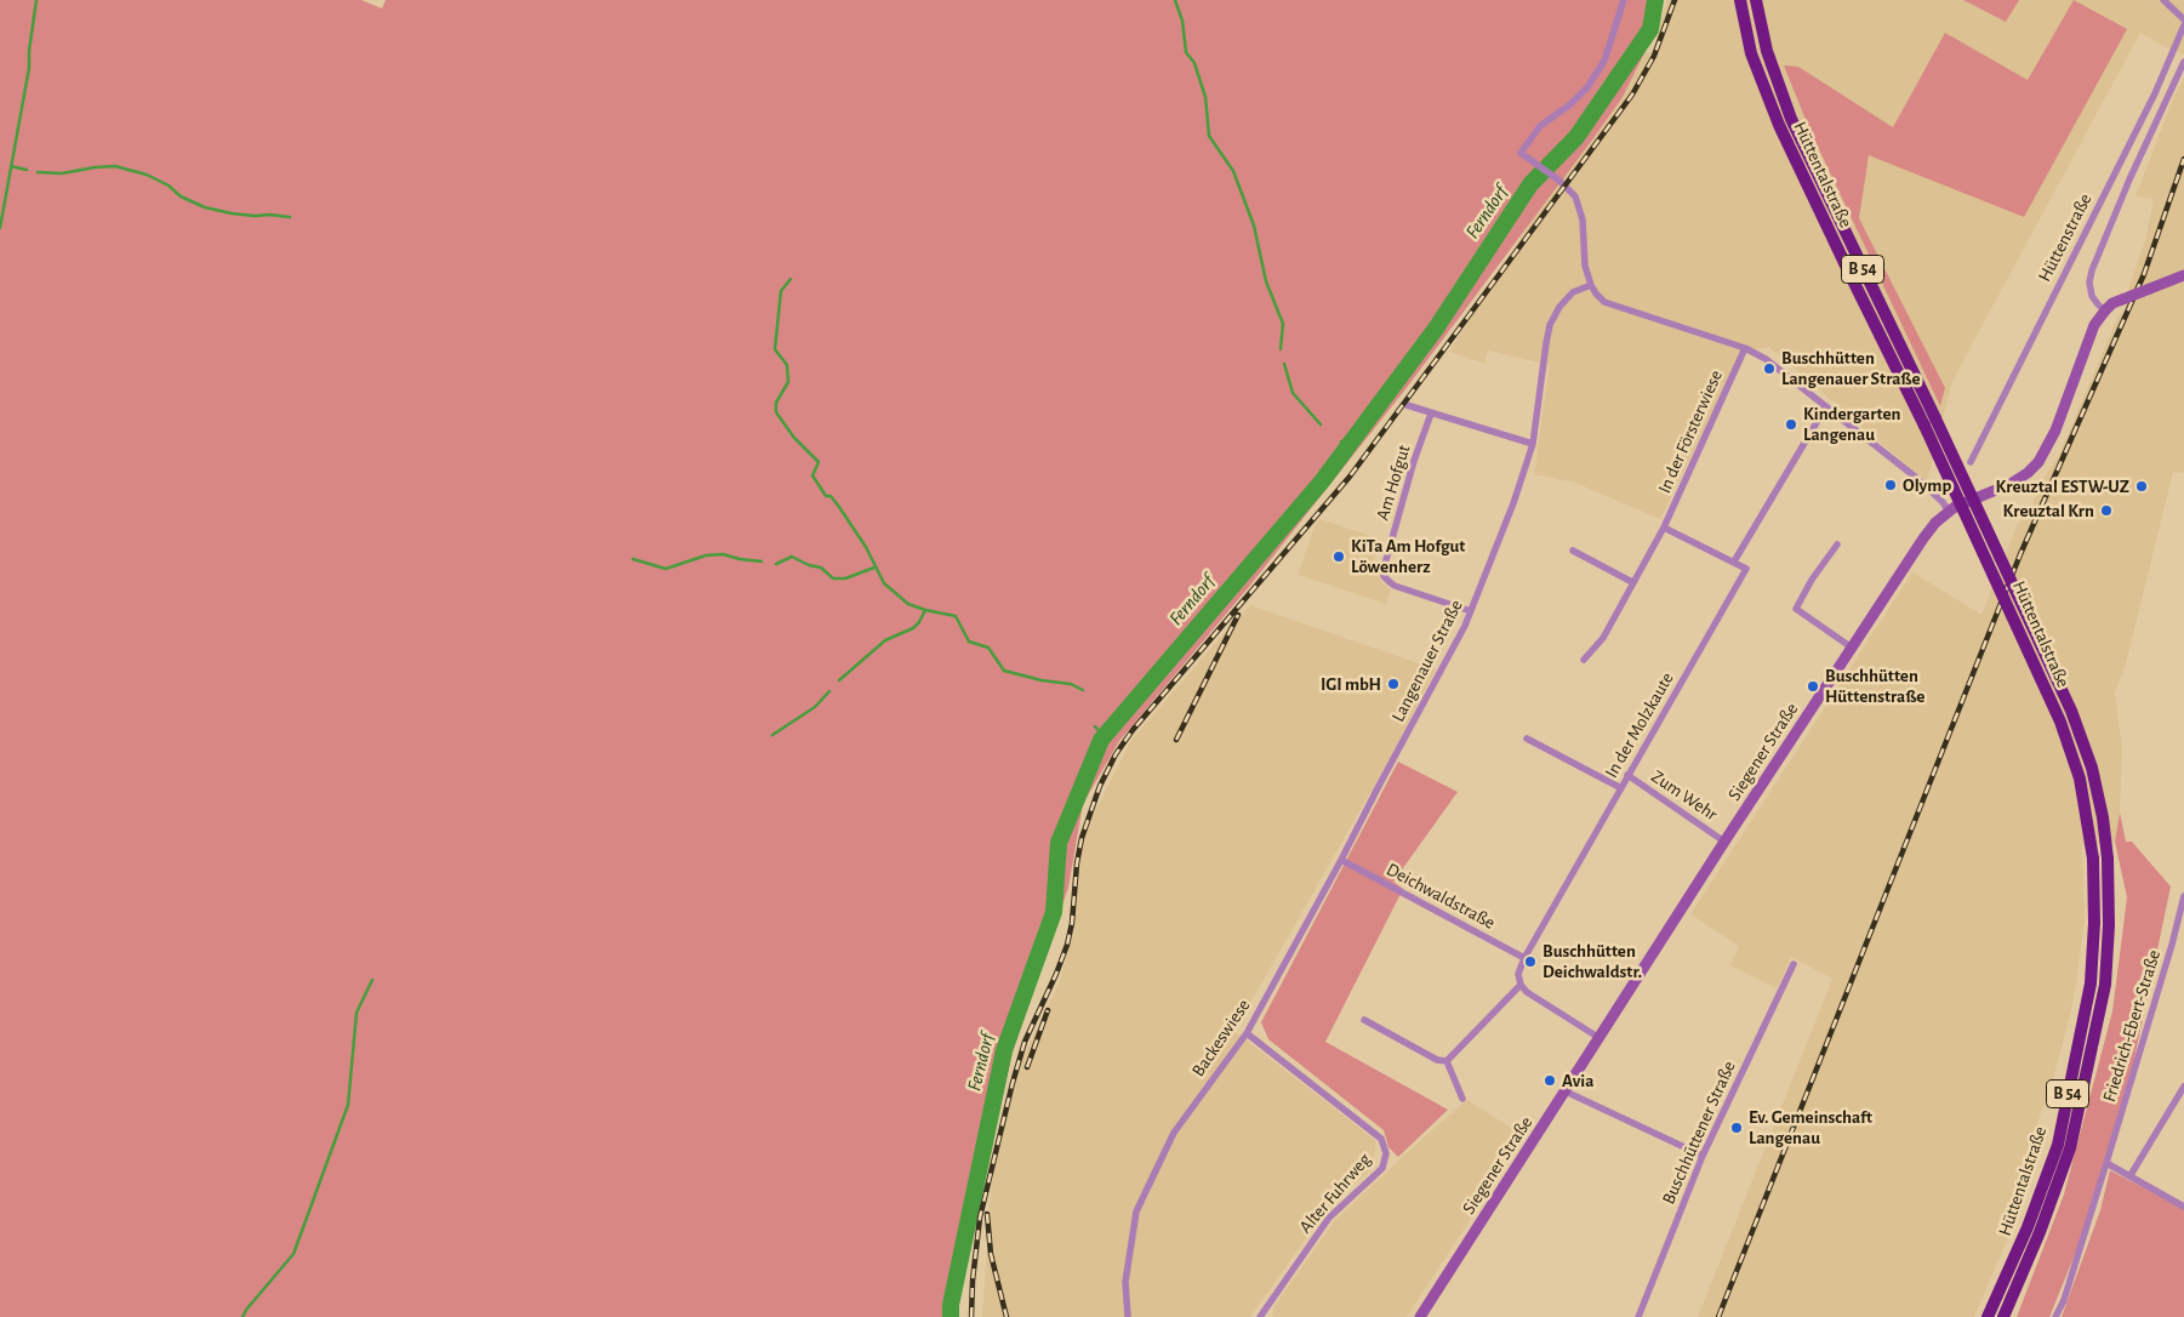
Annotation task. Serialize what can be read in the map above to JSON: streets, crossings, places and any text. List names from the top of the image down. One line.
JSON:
{"streets":{"highway":["Hüttentalstraße","B 54"],"main road":["Siegener Straße"],"street":["Hüttenstraße","In der Försterwiese","Am Hofgut","Langenauer Straße","In der Molzkaute","Zum Wehr","Deichwaldstraße","Friedrich-Ebert-Straße","Backeswiese","Buschhüttener Straße","Alter Fuhrweg"]},"crossings":[["Hüttenstraße","Siegener Straße"],["Am Hofgut","Langenauer Straße"],["Langenauer Straße","Backeswiese"],["In der Molzkaute","Zum Wehr"],["In der Molzkaute","Deichwaldstraße"],["Siegener Straße","Zum Wehr"],["Deichwaldstraße","Backeswiese"],["Backeswiese","Alter Fuhrweg"]],"water":["Ferndorf"],"places":["Buschhütten Langenauer Straße","Kindergarten Langenau","Olymp","Kreuztal ESTW-UZ","Kreuztal Krn","KiTa Am Hofgut Löwenherz","IGI mbH","Buschhütten Hüttenstraße","Buschhütten Deichwaldstr.","Avia","Ev. Gemeinschaft Langenau"]}
